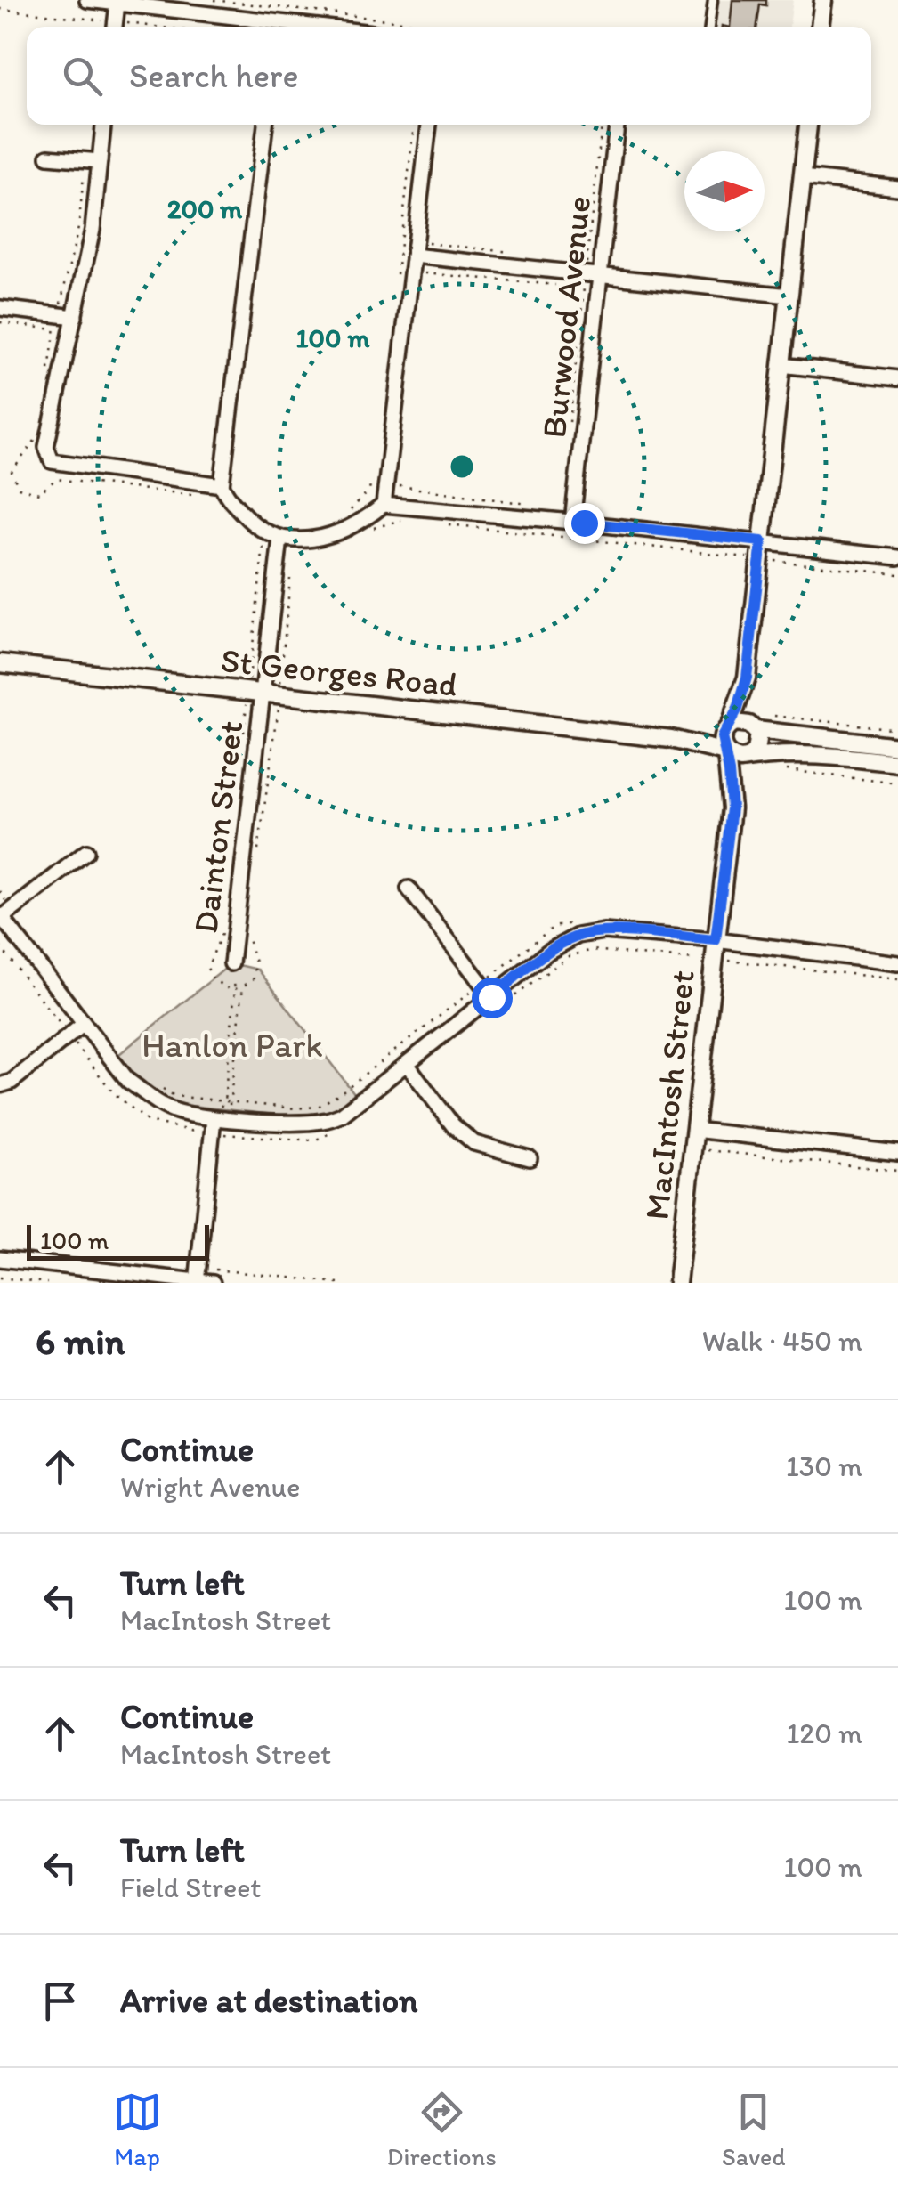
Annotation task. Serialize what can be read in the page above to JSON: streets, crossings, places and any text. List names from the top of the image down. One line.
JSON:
{"streets":{"street":["Burwood Avenue","St Georges Road","Dainton Street","MacIntosh Street"]},"crossings":[["St Georges Road","Dainton Street"],["St Georges Road","MacIntosh Street"]],"parks":["Hanlon Park"],"scale_bar":"100 m","north":"right","page":{"search":"Search here","scale":"100 m","heading":["6 min","Walk · 450 m"],"list":[["Continue","Wright Avenue","130 m"],["Turn left","MacIntosh Street","100 m"],["Continue","MacIntosh Street","120 m"],["Turn left","Field Street","100 m"],"Arrive at destination"],"nav":["Map","Directions","Saved"]},"rings":["200 m","100 m"]}
